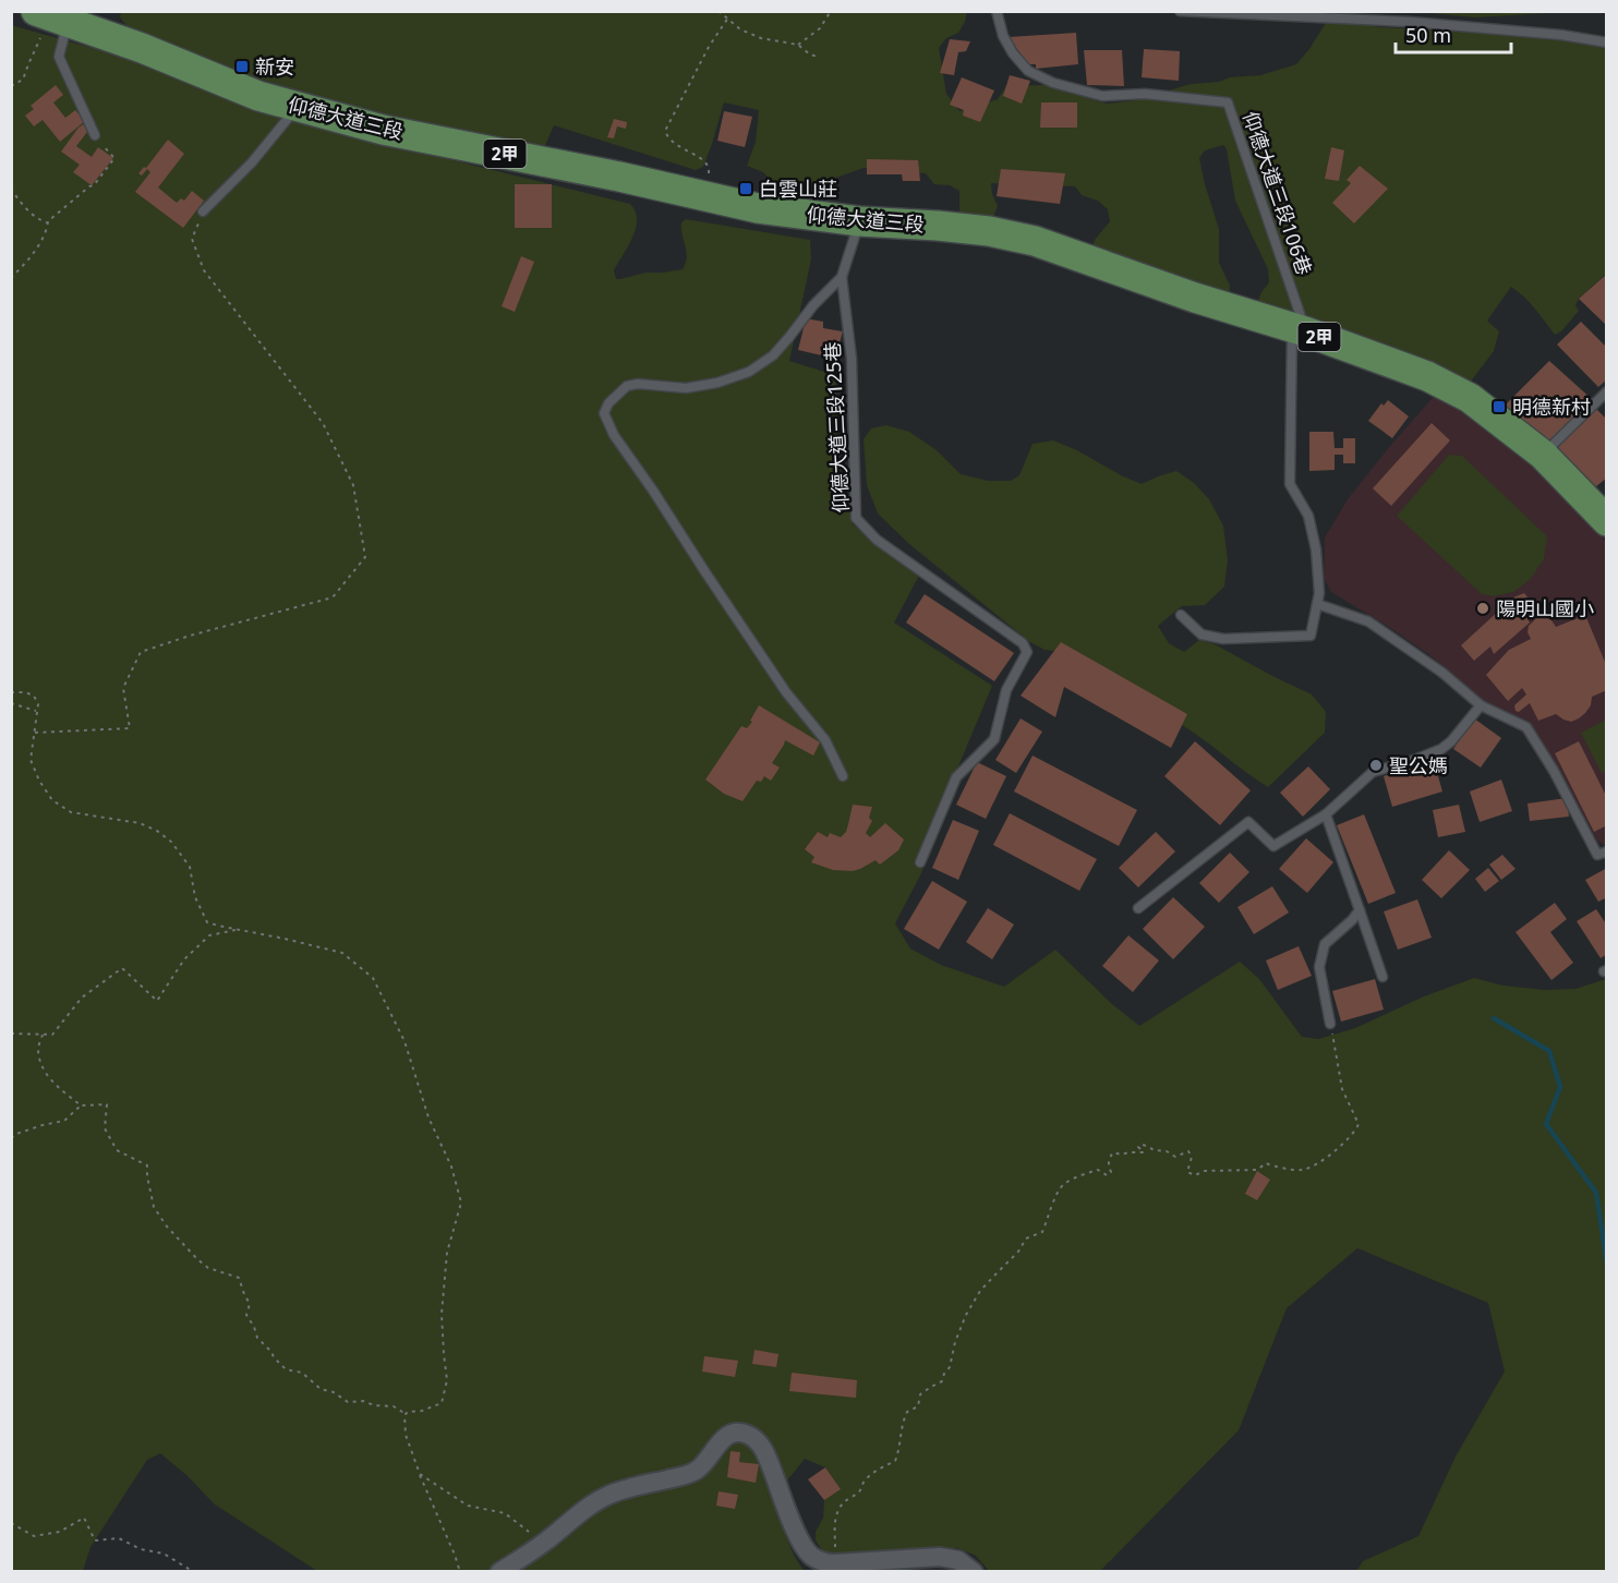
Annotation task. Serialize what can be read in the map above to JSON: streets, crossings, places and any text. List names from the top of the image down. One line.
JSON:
{"streets":{"main road":["仰德大道三段","2甲"],"lane":["仰德大道三段106巷","仰德大道三段125巷"]},"crossings":[["仰德大道三段","仰德大道三段106巷"],["仰德大道三段","仰德大道三段125巷"]],"places":{"transit":["新安","白雲山莊","明德新村"],"other":["陽明山國小","聖公媽"]},"scale_bar":"50 m"}
